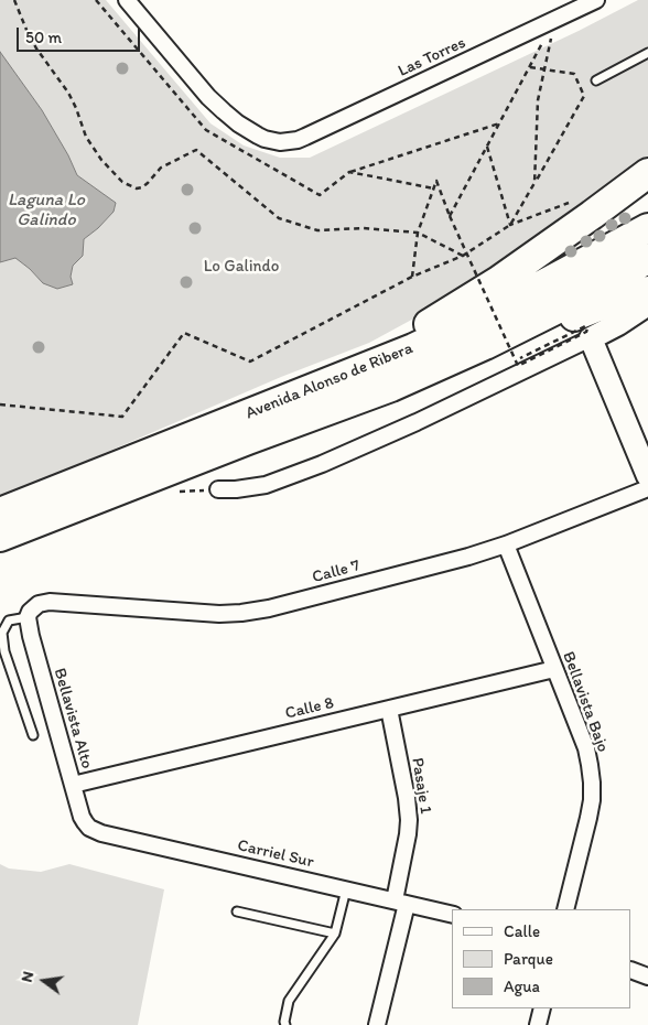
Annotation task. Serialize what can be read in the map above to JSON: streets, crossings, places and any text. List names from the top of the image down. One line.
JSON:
{"streets":{"highway":["Avenida Alonso de Ribera"],"street":["Las Torres","Calle 7","Bellavista Bajo","Calle 8","Bellavista Alto","Pasaje 1","Carriel Sur"]},"crossings":[["Calle 7","Bellavista Bajo"],["Calle 7","Bellavista Alto"],["Bellavista Bajo","Calle 8"],["Calle 8","Bellavista Alto"],["Calle 8","Pasaje 1"],["Bellavista Alto","Carriel Sur"],["Pasaje 1","Carriel Sur"]],"water":["Laguna Lo Galindo"],"parks":["Lo Galindo"],"legend":["Calle","Parque","Agua"],"scale_bar":"50 m","north":"left"}
